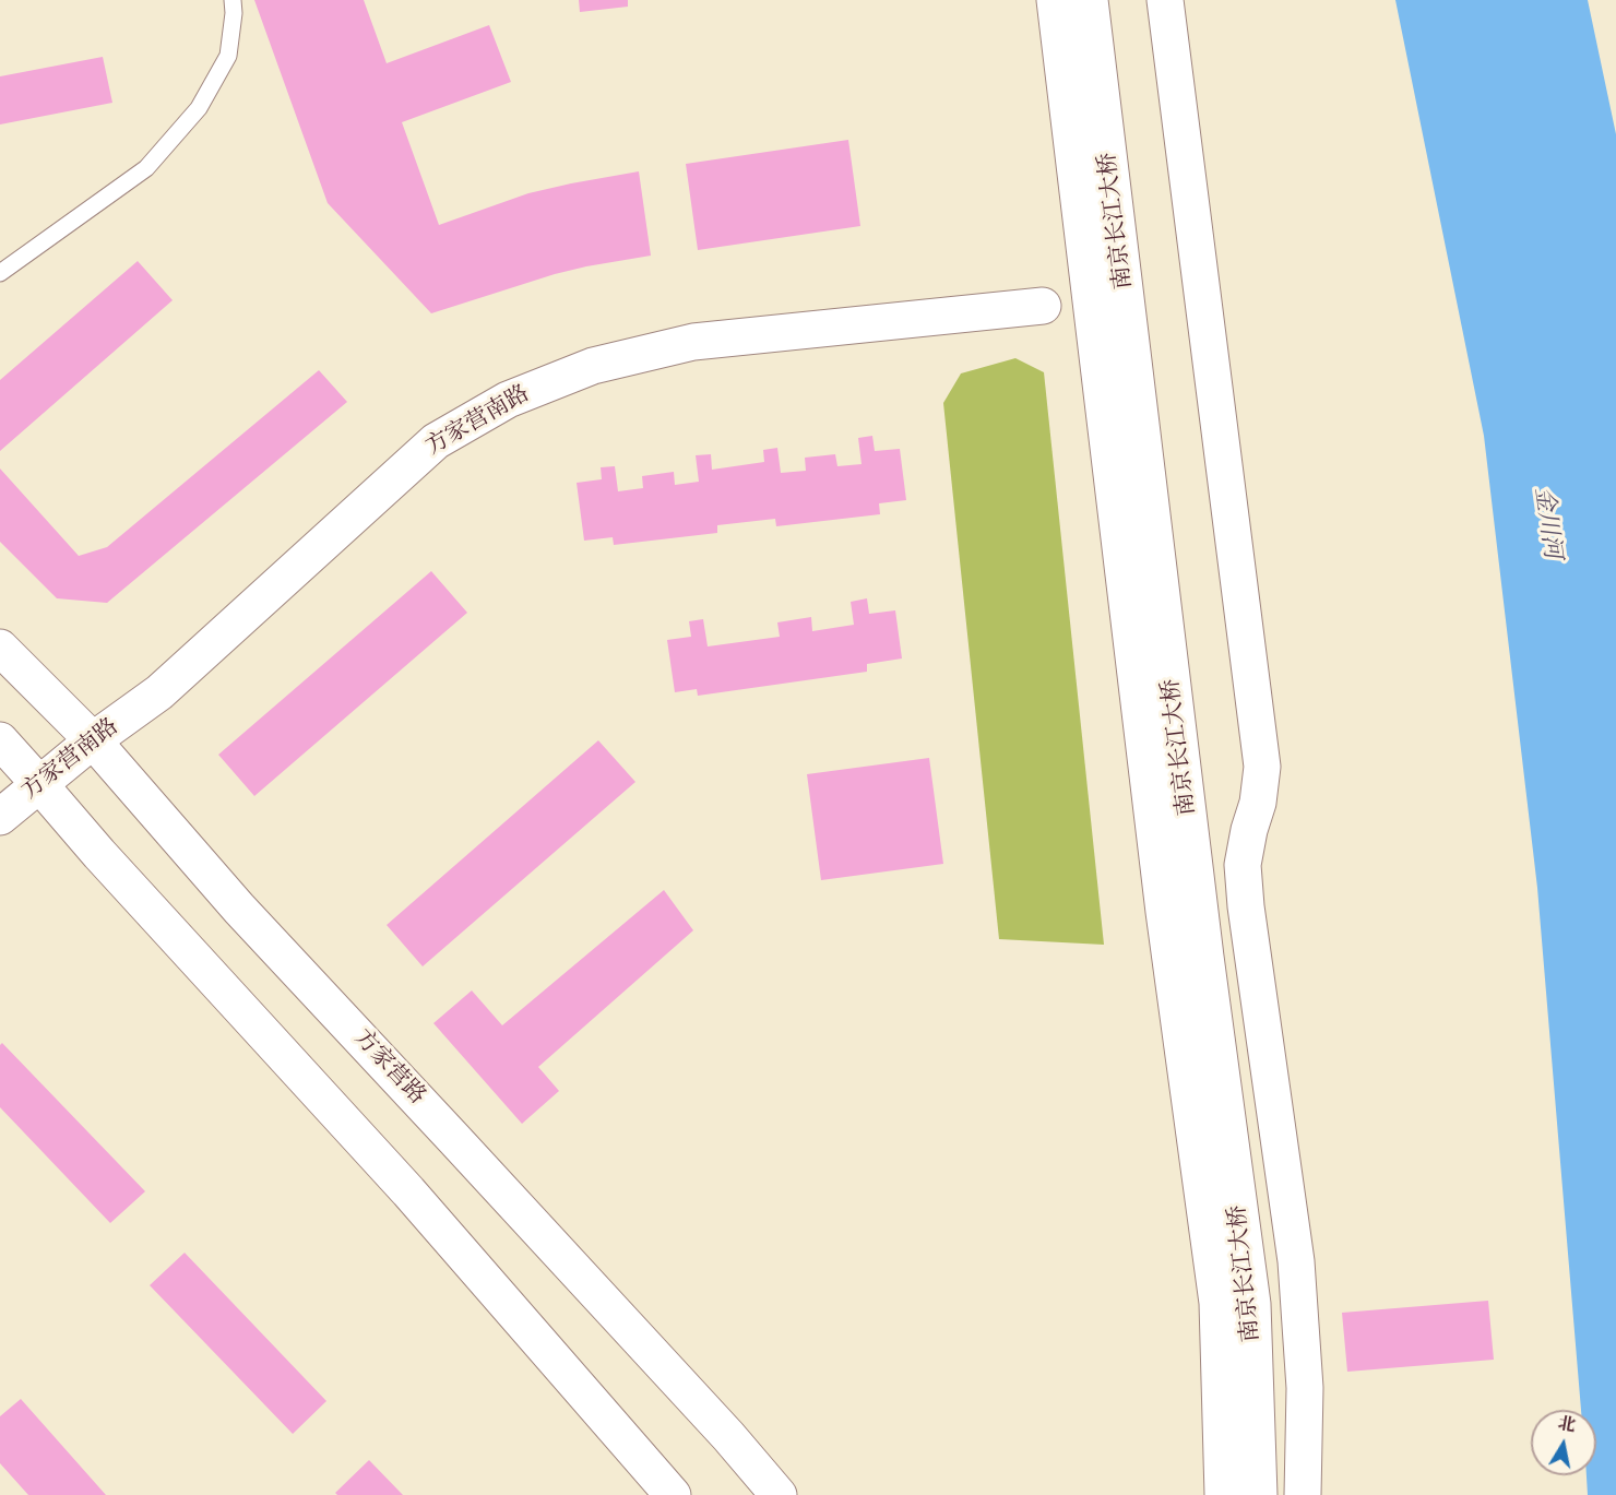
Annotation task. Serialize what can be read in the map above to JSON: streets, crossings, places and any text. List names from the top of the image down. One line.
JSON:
{"streets":{"main road":["南京长江大桥","方家营南路","方家营路"]},"crossings":[["方家营南路","方家营路"]],"water":["金川河"],"north":"top"}
